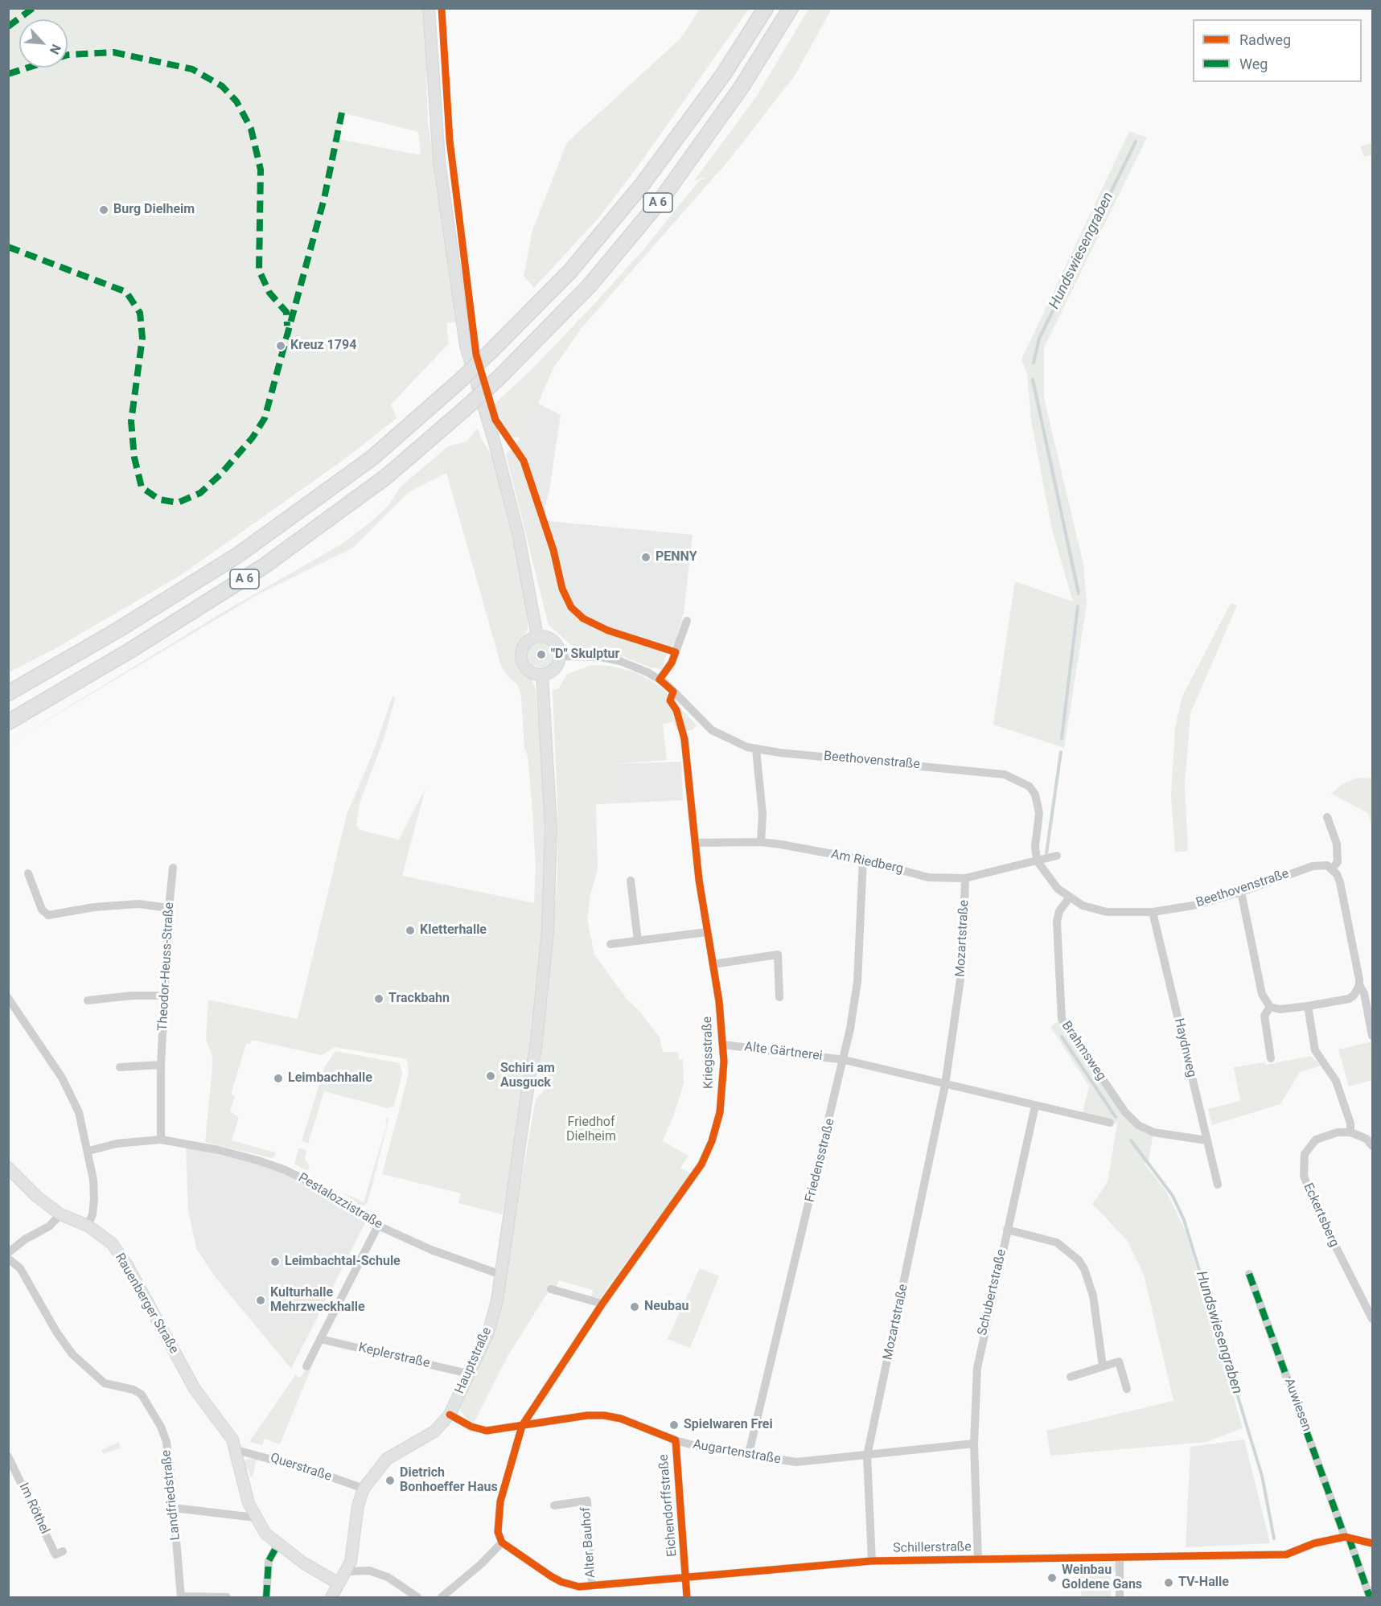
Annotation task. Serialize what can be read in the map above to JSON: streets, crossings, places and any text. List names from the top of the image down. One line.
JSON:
{"streets":{"highway":["A 6"],"street":["Beethovenstraße","Am Riedberg","Mozartstraße","Theodor-Heuss-Straße","Haydnweg","Brahmsweg","Alte Gärtnerei","Kriegsstraße","Friedensstraße","Pestalozzistraße","Eckertsberg","Schubertstraße","Rauenberger Straße","Keplerstraße","Hauptstraße","Auwiesen","Augartenstraße","Querstraße","Landfriedstraße","Eichendorffstraße","Im Röthel","Alter Bauhof","Schillerstraße"]},"crossings":[["Beethovenstraße","Am Riedberg"],["Beethovenstraße","Haydnweg"],["Beethovenstraße","Brahmsweg"],["Beethovenstraße","Hauptstraße"],["Am Riedberg","Mozartstraße"],["Am Riedberg","Kriegsstraße"],["Am Riedberg","Friedensstraße"],["Mozartstraße","Augartenstraße"],["Mozartstraße","Schillerstraße"],["Theodor-Heuss-Straße","Pestalozzistraße"],["Haydnweg","Brahmsweg"],["Alte Gärtnerei","Kriegsstraße"],["Alte Gärtnerei","Friedensstraße"],["Kriegsstraße","Augartenstraße"],["Kriegsstraße","Schillerstraße"],["Friedensstraße","Augartenstraße"],["Pestalozzistraße","Hauptstraße"],["Schubertstraße","Augartenstraße"],["Schubertstraße","Schillerstraße"],["Rauenberger Straße","Hauptstraße"],["Rauenberger Straße","Querstraße"],["Keplerstraße","Hauptstraße"],["Hauptstraße","Augartenstraße"],["Hauptstraße","Querstraße"],["Auwiesen","Schillerstraße"],["Augartenstraße","Eichendorffstraße"],["Eichendorffstraße","Schillerstraße"],["Alter Bauhof","Schillerstraße"]],"water":["Hundswiesengraben"],"parks":["Friedhof Dielheim"],"places":["Burg Dielheim","Kreuz 1794","PENNY","\"D\" Skulptur","Kletterhalle","Trackbahn","Schiri am Ausguck","Leimbachhalle","Leimbachtal-Schule","Kulturhalle Mehrzweckhalle","Neubau","Spielwaren Frei","Dietrich Bonhoeffer Haus","Weinbau Goldene Gans","TV-Halle"],"legend":["Radweg","Weg"],"north":"bottom right"}
